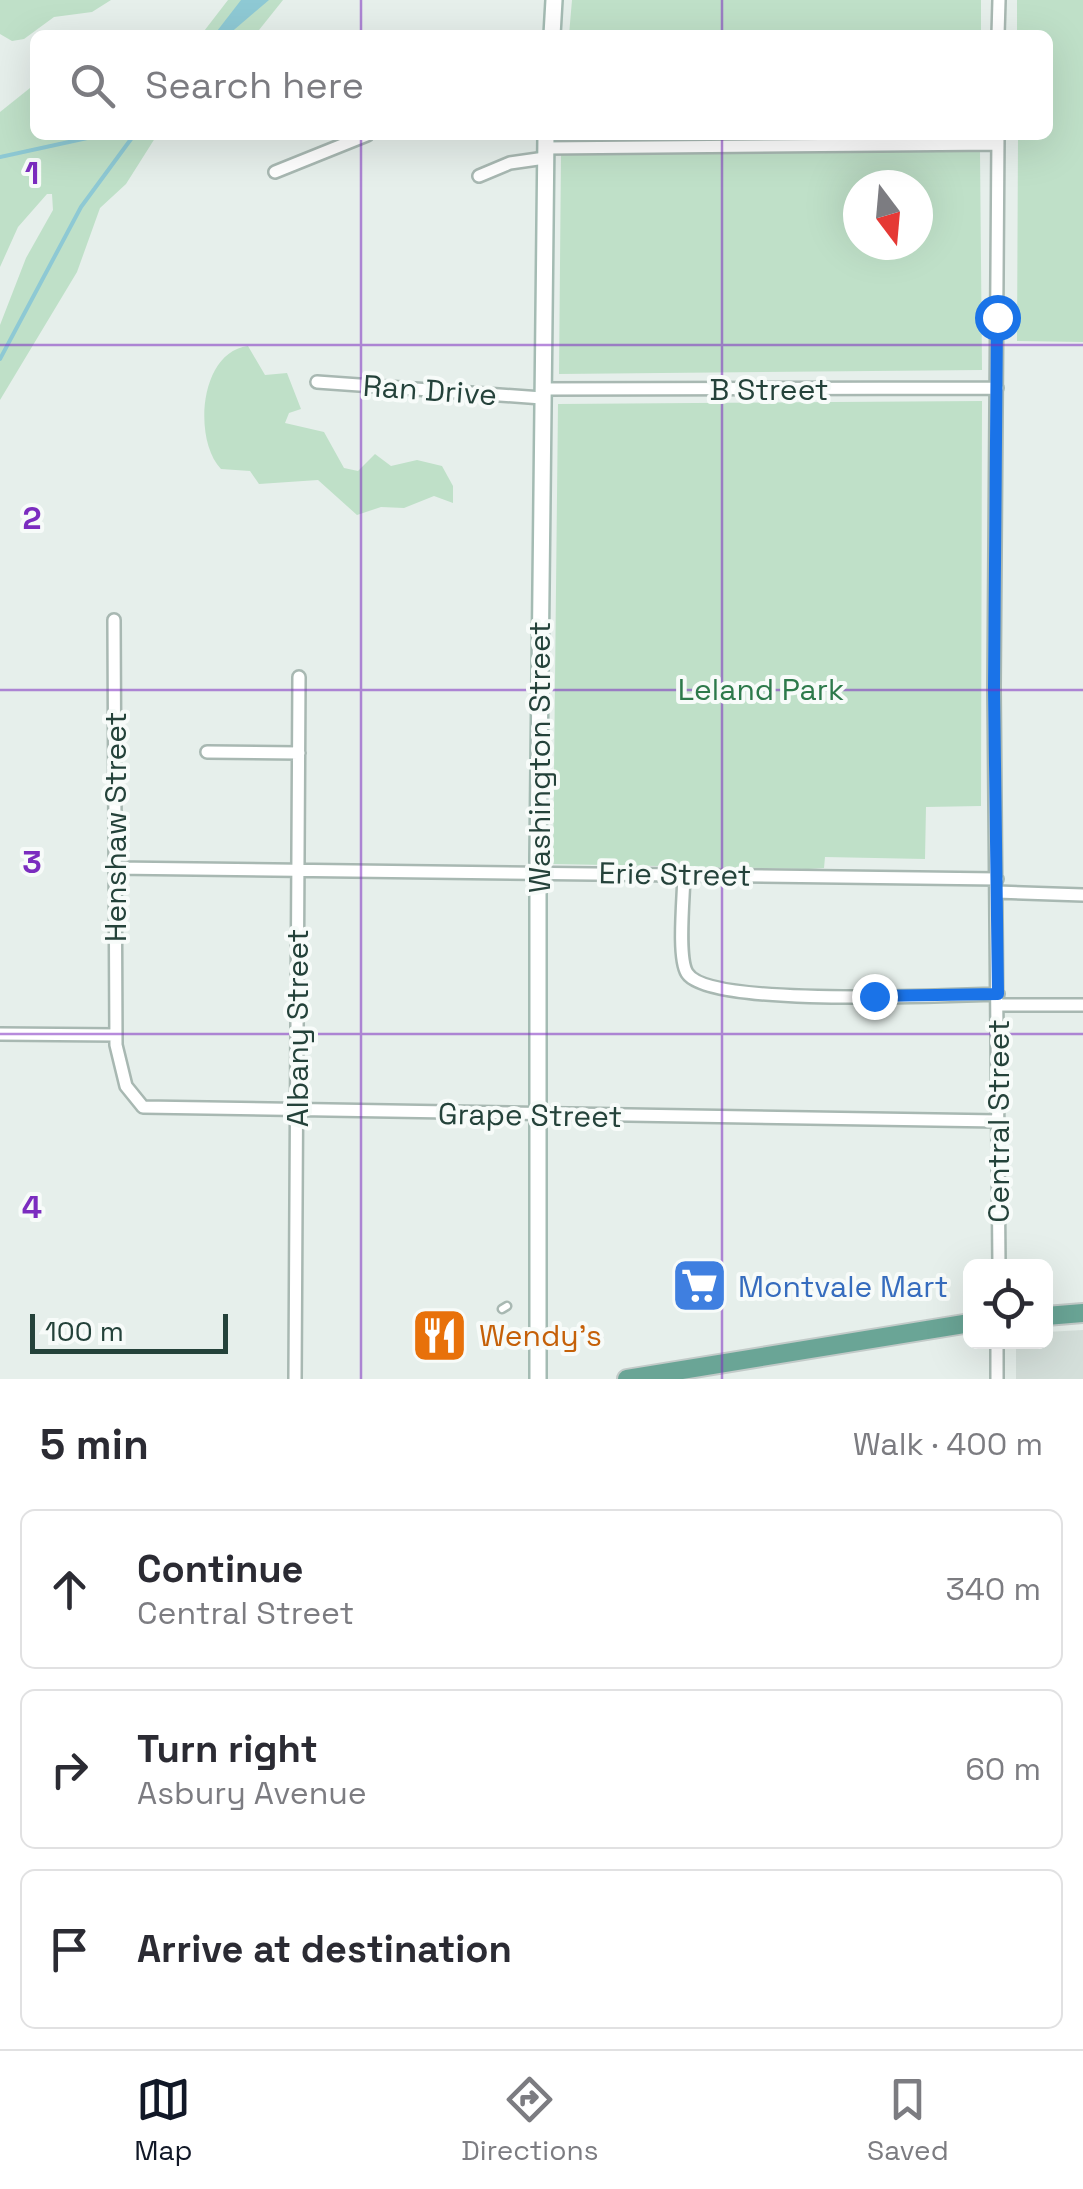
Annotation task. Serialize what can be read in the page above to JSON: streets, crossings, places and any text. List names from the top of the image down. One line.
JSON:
{"streets":{"main road":["Washington Street"],"street":["B Street","Ran Drive","Henshaw Street","Erie Street","Albany Street","Grape Street","Central Street"]},"crossings":[["B Street","Ran Drive"],["B Street","Washington Street"],["B Street","Central Street"],["Ran Drive","Washington Street"],["Washington Street","Erie Street"],["Washington Street","Grape Street"],["Henshaw Street","Erie Street"],["Henshaw Street","Grape Street"],["Erie Street","Albany Street"],["Erie Street","Central Street"],["Albany Street","Grape Street"],["Grape Street","Central Street"]],"parks":["Leland Park"],"places":{"supermarket":["Montvale Mart"],"restaurant":["Wendy's"]},"scale_bar":"100 m","north":"bottom","page":{"search":"Search here","scale":"100 m","heading":["5 min","Walk · 400 m"],"list":[["Continue","Central Street","340 m"],["Turn right","Asbury Avenue","60 m"],"Arrive at destination"],"nav":["Map","Directions","Saved"]},"grid":{"rows":["1","2","3","4"]}}
